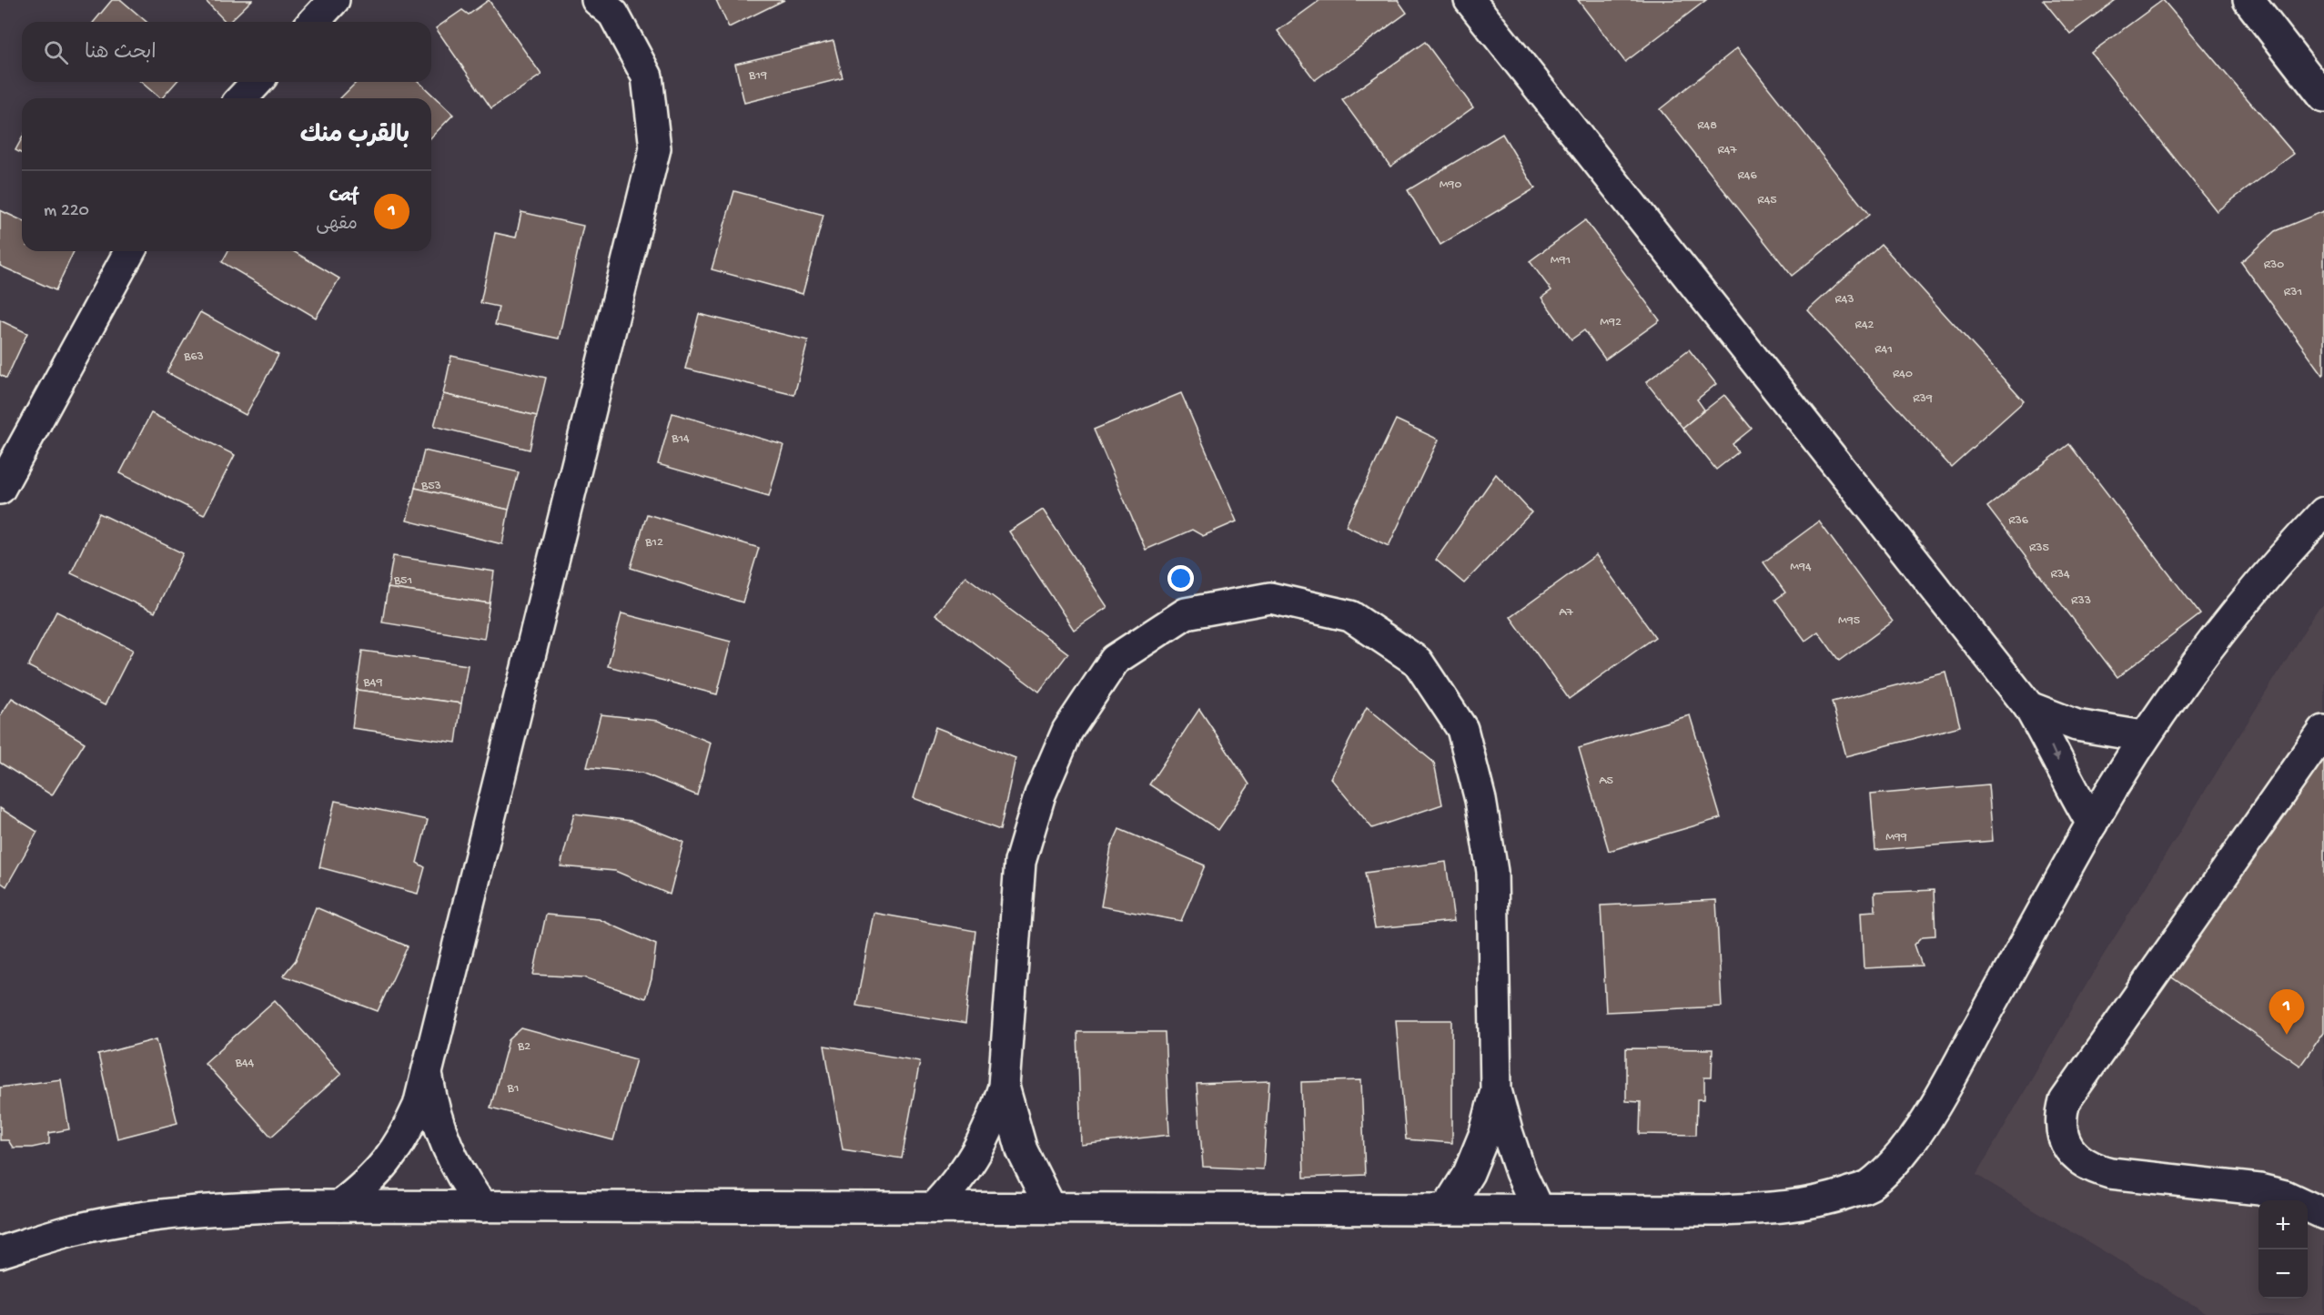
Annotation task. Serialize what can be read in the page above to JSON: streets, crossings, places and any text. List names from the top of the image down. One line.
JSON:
{"house_numbers":["B19","R48","R47","R46","M90","R45","M91","R30","R31","R43","M92","R42","R41","B63","R40","R39","B14","B53","R36","B12","R35","M94","R34","B51","R33","A7","M95","B49","A5","M99","B2","B44","B1"],"page":{"search":"ابحث هنا","heading":"بالقرب منك","list":[{"mark":"1","name":"Caf","note":"مقهى","value":"220 m"}],"pins":"1","map_buttons":["+","−"]}}
